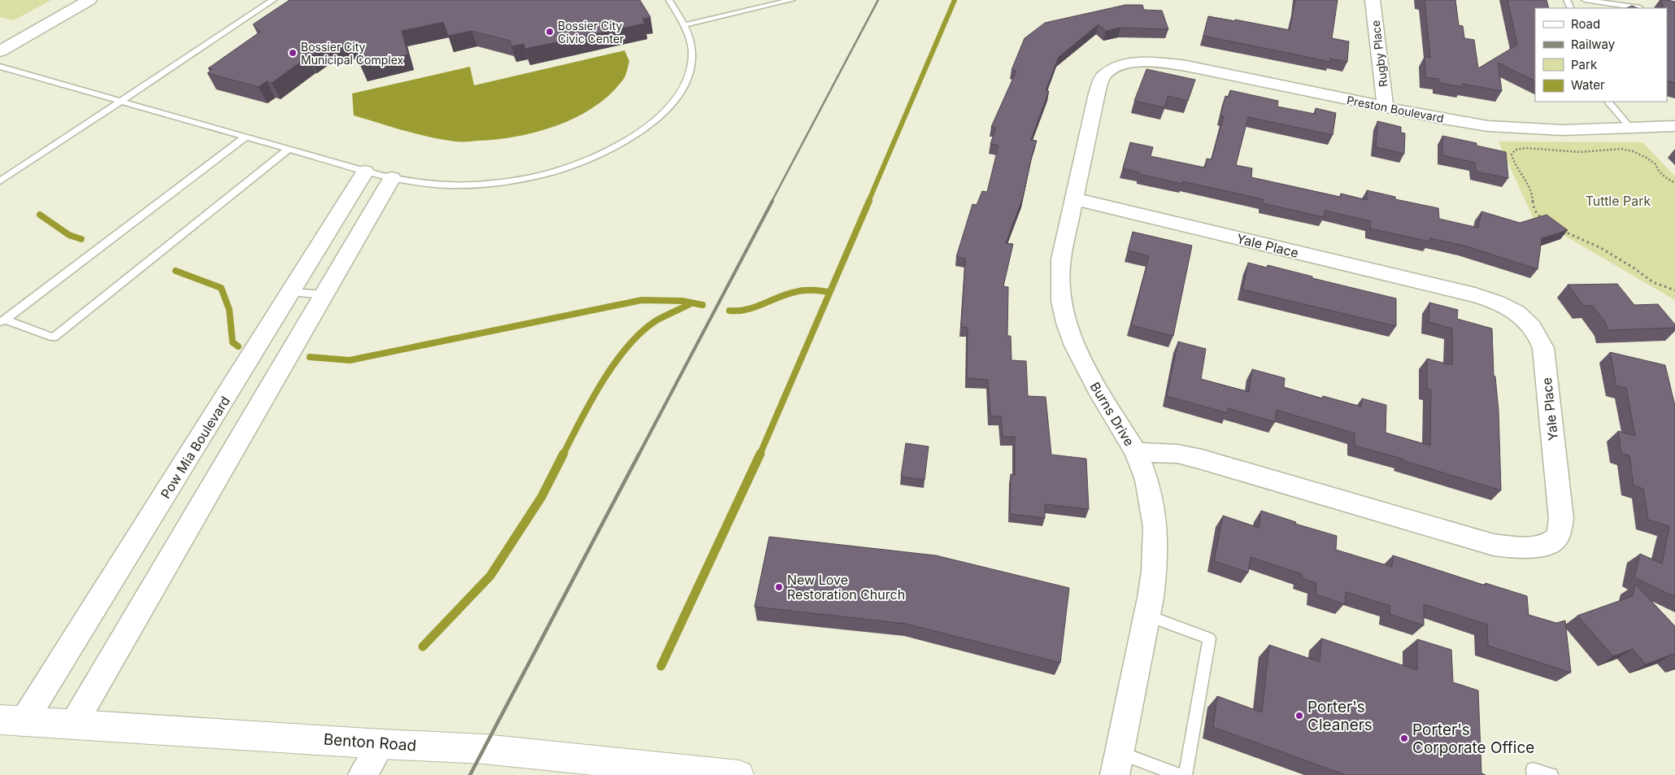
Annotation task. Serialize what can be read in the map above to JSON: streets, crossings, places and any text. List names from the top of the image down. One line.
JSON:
{"streets":{"main road":["Benton Road"],"street":["Rugby Place","Preston Boulevard","Yale Place","Burns Drive","Pow Mia Boulevard"]},"crossings":[["Rugby Place","Preston Boulevard"],["Preston Boulevard","Burns Drive"],["Yale Place","Burns Drive"],["Pow Mia Boulevard","Benton Road"]],"parks":["Tuttle Park"],"places":["Bossier City Civic Center","Bossier City Municipal Complex","New Love Restoration Church","Porter's Cleaners","Porter's Corporate Office"],"legend":["Road","Railway","Park","Water"]}
